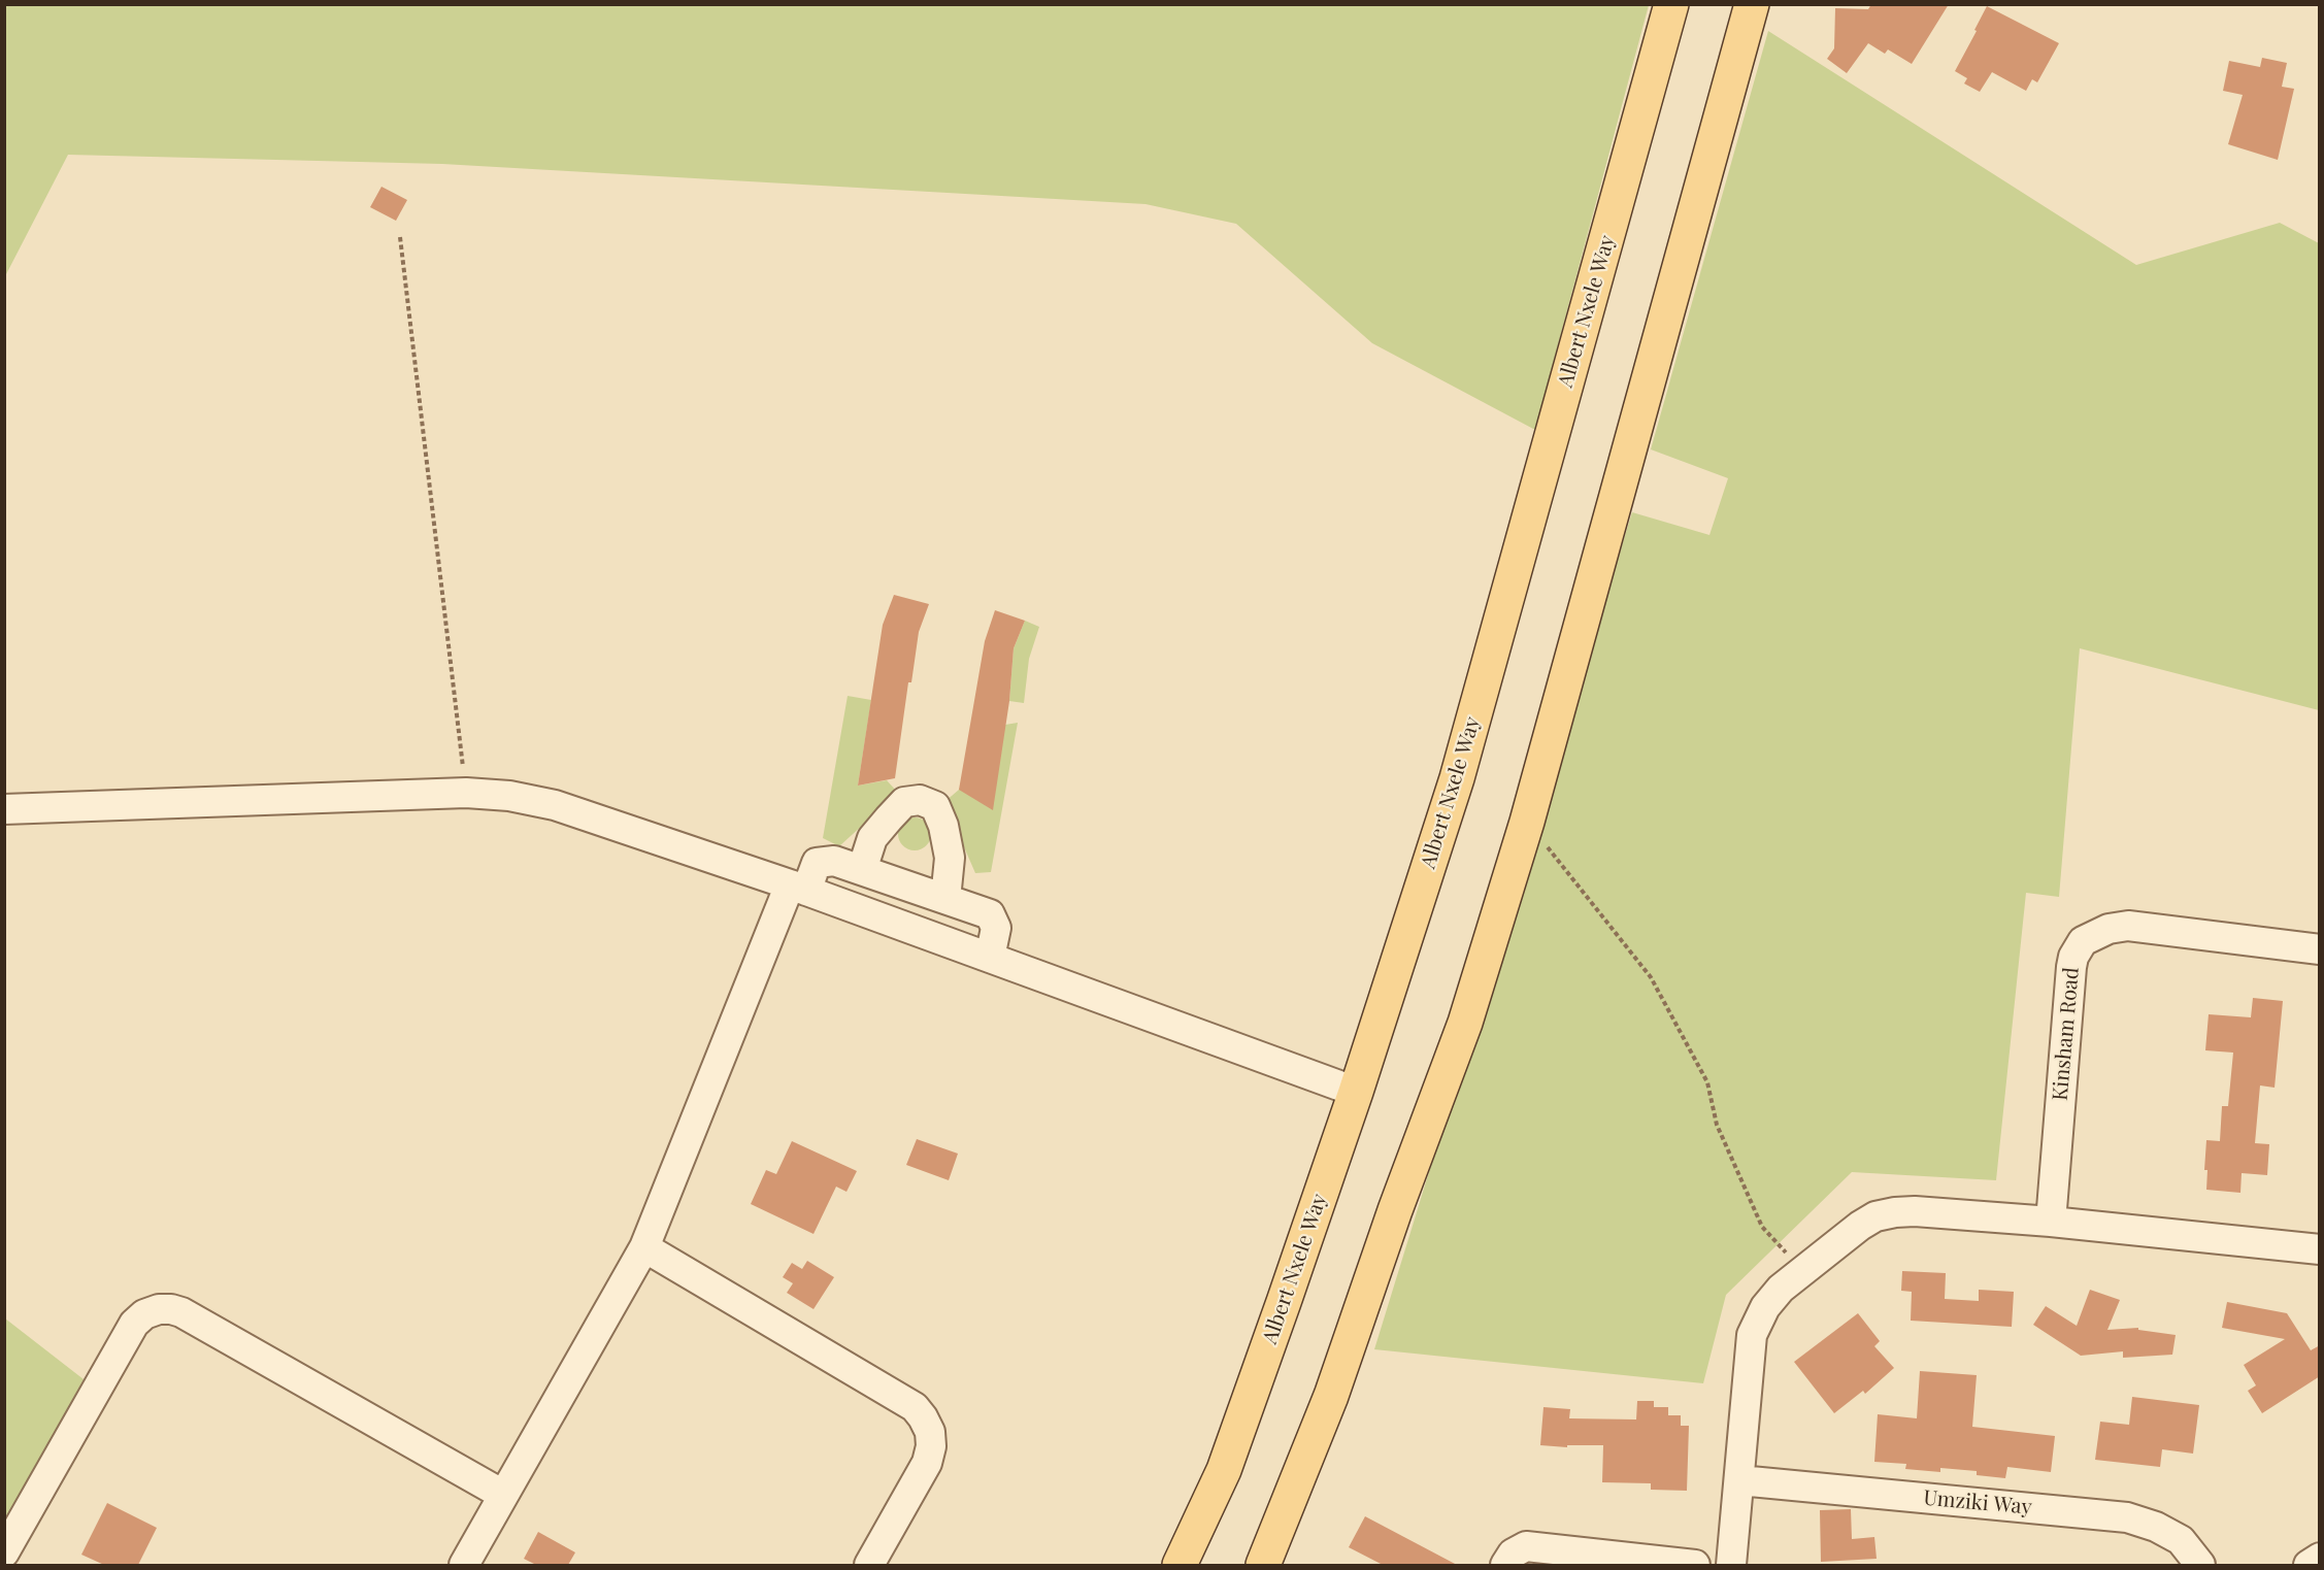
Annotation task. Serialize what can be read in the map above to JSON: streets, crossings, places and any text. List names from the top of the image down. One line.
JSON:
{"streets":{"main road":["Albert Nxele Way"],"street":["Kinsham Road","Umziki Way"]}}
